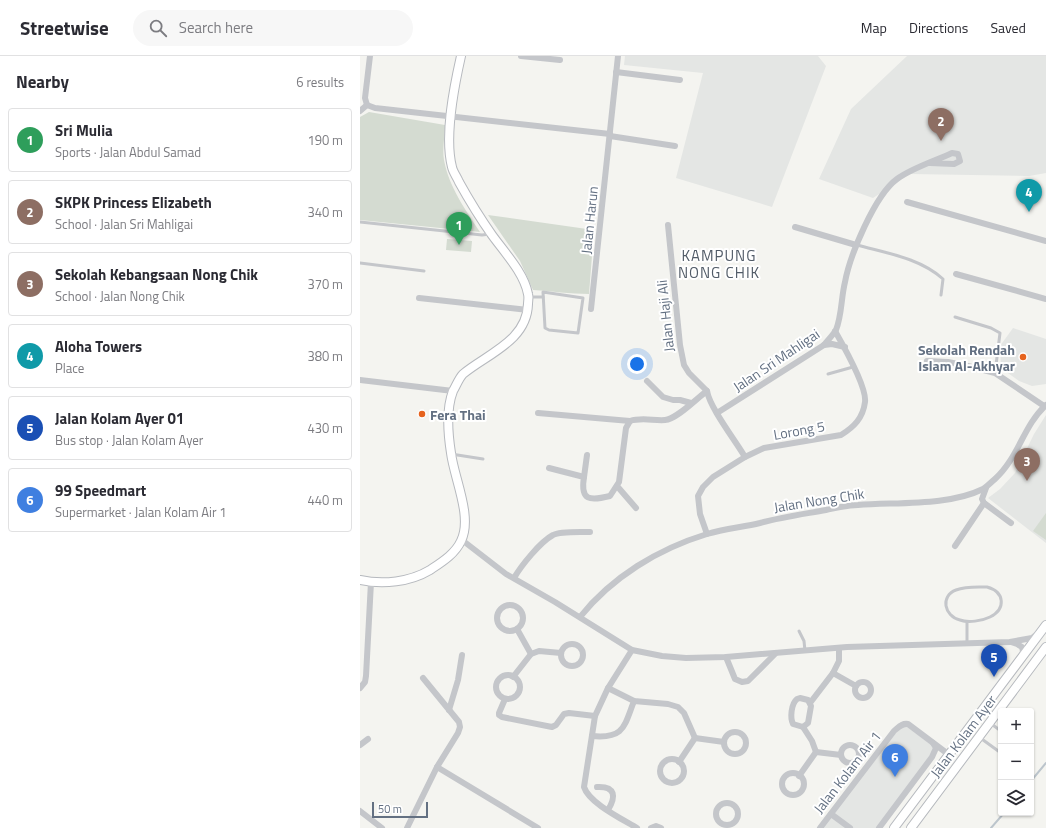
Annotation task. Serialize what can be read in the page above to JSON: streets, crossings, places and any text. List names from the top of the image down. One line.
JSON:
{"streets":{"street":["Jalan Harun","Jalan Haji Ali","Jalan Sri Mahligai","Lorong 5","Jalan Nong Chik","Jalan Kolam Ayer","Jalan Kolam Air 1"]},"crossings":[["Jalan Haji Ali","Jalan Sri Mahligai"],["Jalan Haji Ali","Lorong 5"],["Jalan Sri Mahligai","Lorong 5"],["Lorong 5","Jalan Nong Chik"],["Jalan Kolam Ayer","Jalan Kolam Air 1"]],"districts":["KAMPUNG NONG CHIK"],"places":["Sekolah Rendah Islam Al-Akhyar","Fera Thai"],"scale_bar":"50 m","page":{"header":"Streetwise","search":"Search here","nav":["Map","Directions","Saved"],"heading":["Nearby","6 results"],"list":[{"mark":"1","name":"Sri Mulia","note":"Sports · Jalan Abdul Samad","value":"190 m"},{"mark":"2","name":"SKPK Princess Elizabeth","note":"School · Jalan Sri Mahligai","value":"340 m"},{"mark":"3","name":"Sekolah Kebangsaan Nong Chik","note":"School · Jalan Nong Chik","value":"370 m"},{"mark":"4","name":"Aloha Towers","note":"Place","value":"380 m"},{"mark":"5","name":"Jalan Kolam Ayer 01","note":"Bus stop · Jalan Kolam Ayer","value":"430 m"},{"mark":"6","name":"99 Speedmart","note":"Supermarket · Jalan Kolam Air 1","value":"440 m"}],"pins":["2","4","1","3","5","6"],"map_buttons":["+","−"],"scale":"50 m"}}
